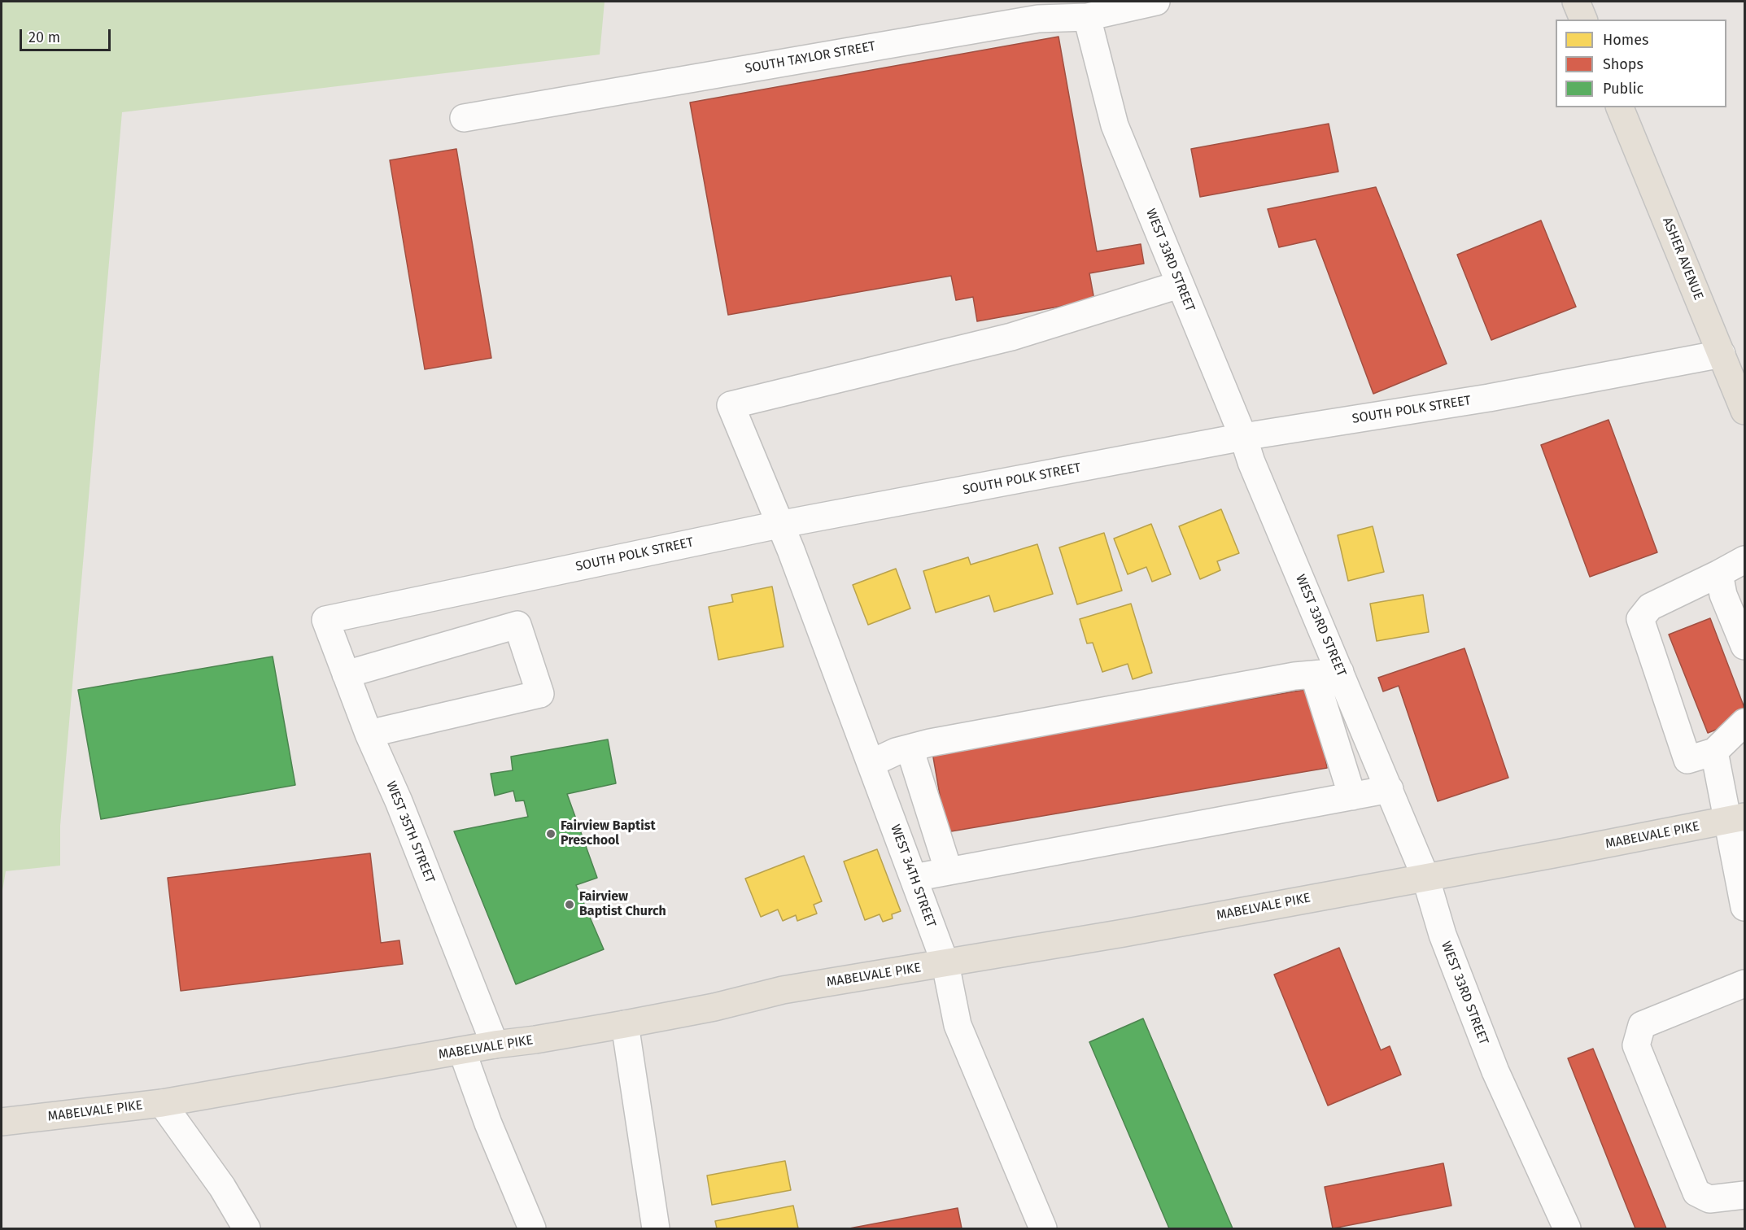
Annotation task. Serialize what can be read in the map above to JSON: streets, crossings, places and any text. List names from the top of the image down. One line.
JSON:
{"streets":{"main road":["ASHER AVENUE","MABELVALE PIKE"],"street":["SOUTH TAYLOR STREET","WEST 33RD STREET","SOUTH POLK STREET","WEST 35TH STREET","WEST 34TH STREET"]},"crossings":[["SOUTH TAYLOR STREET","WEST 33RD STREET"],["ASHER AVENUE","SOUTH POLK STREET"],["WEST 33RD STREET","SOUTH POLK STREET"],["WEST 33RD STREET","MABELVALE PIKE"],["WEST 33RD STREET","WEST 34TH STREET"],["SOUTH POLK STREET","WEST 35TH STREET"],["SOUTH POLK STREET","WEST 34TH STREET"],["WEST 35TH STREET","MABELVALE PIKE"],["MABELVALE PIKE","WEST 34TH STREET"]],"places":["Fairview Baptist Preschool","Fairview Baptist Church"],"legend":["Homes","Shops","Public"],"scale_bar":"20 m"}
